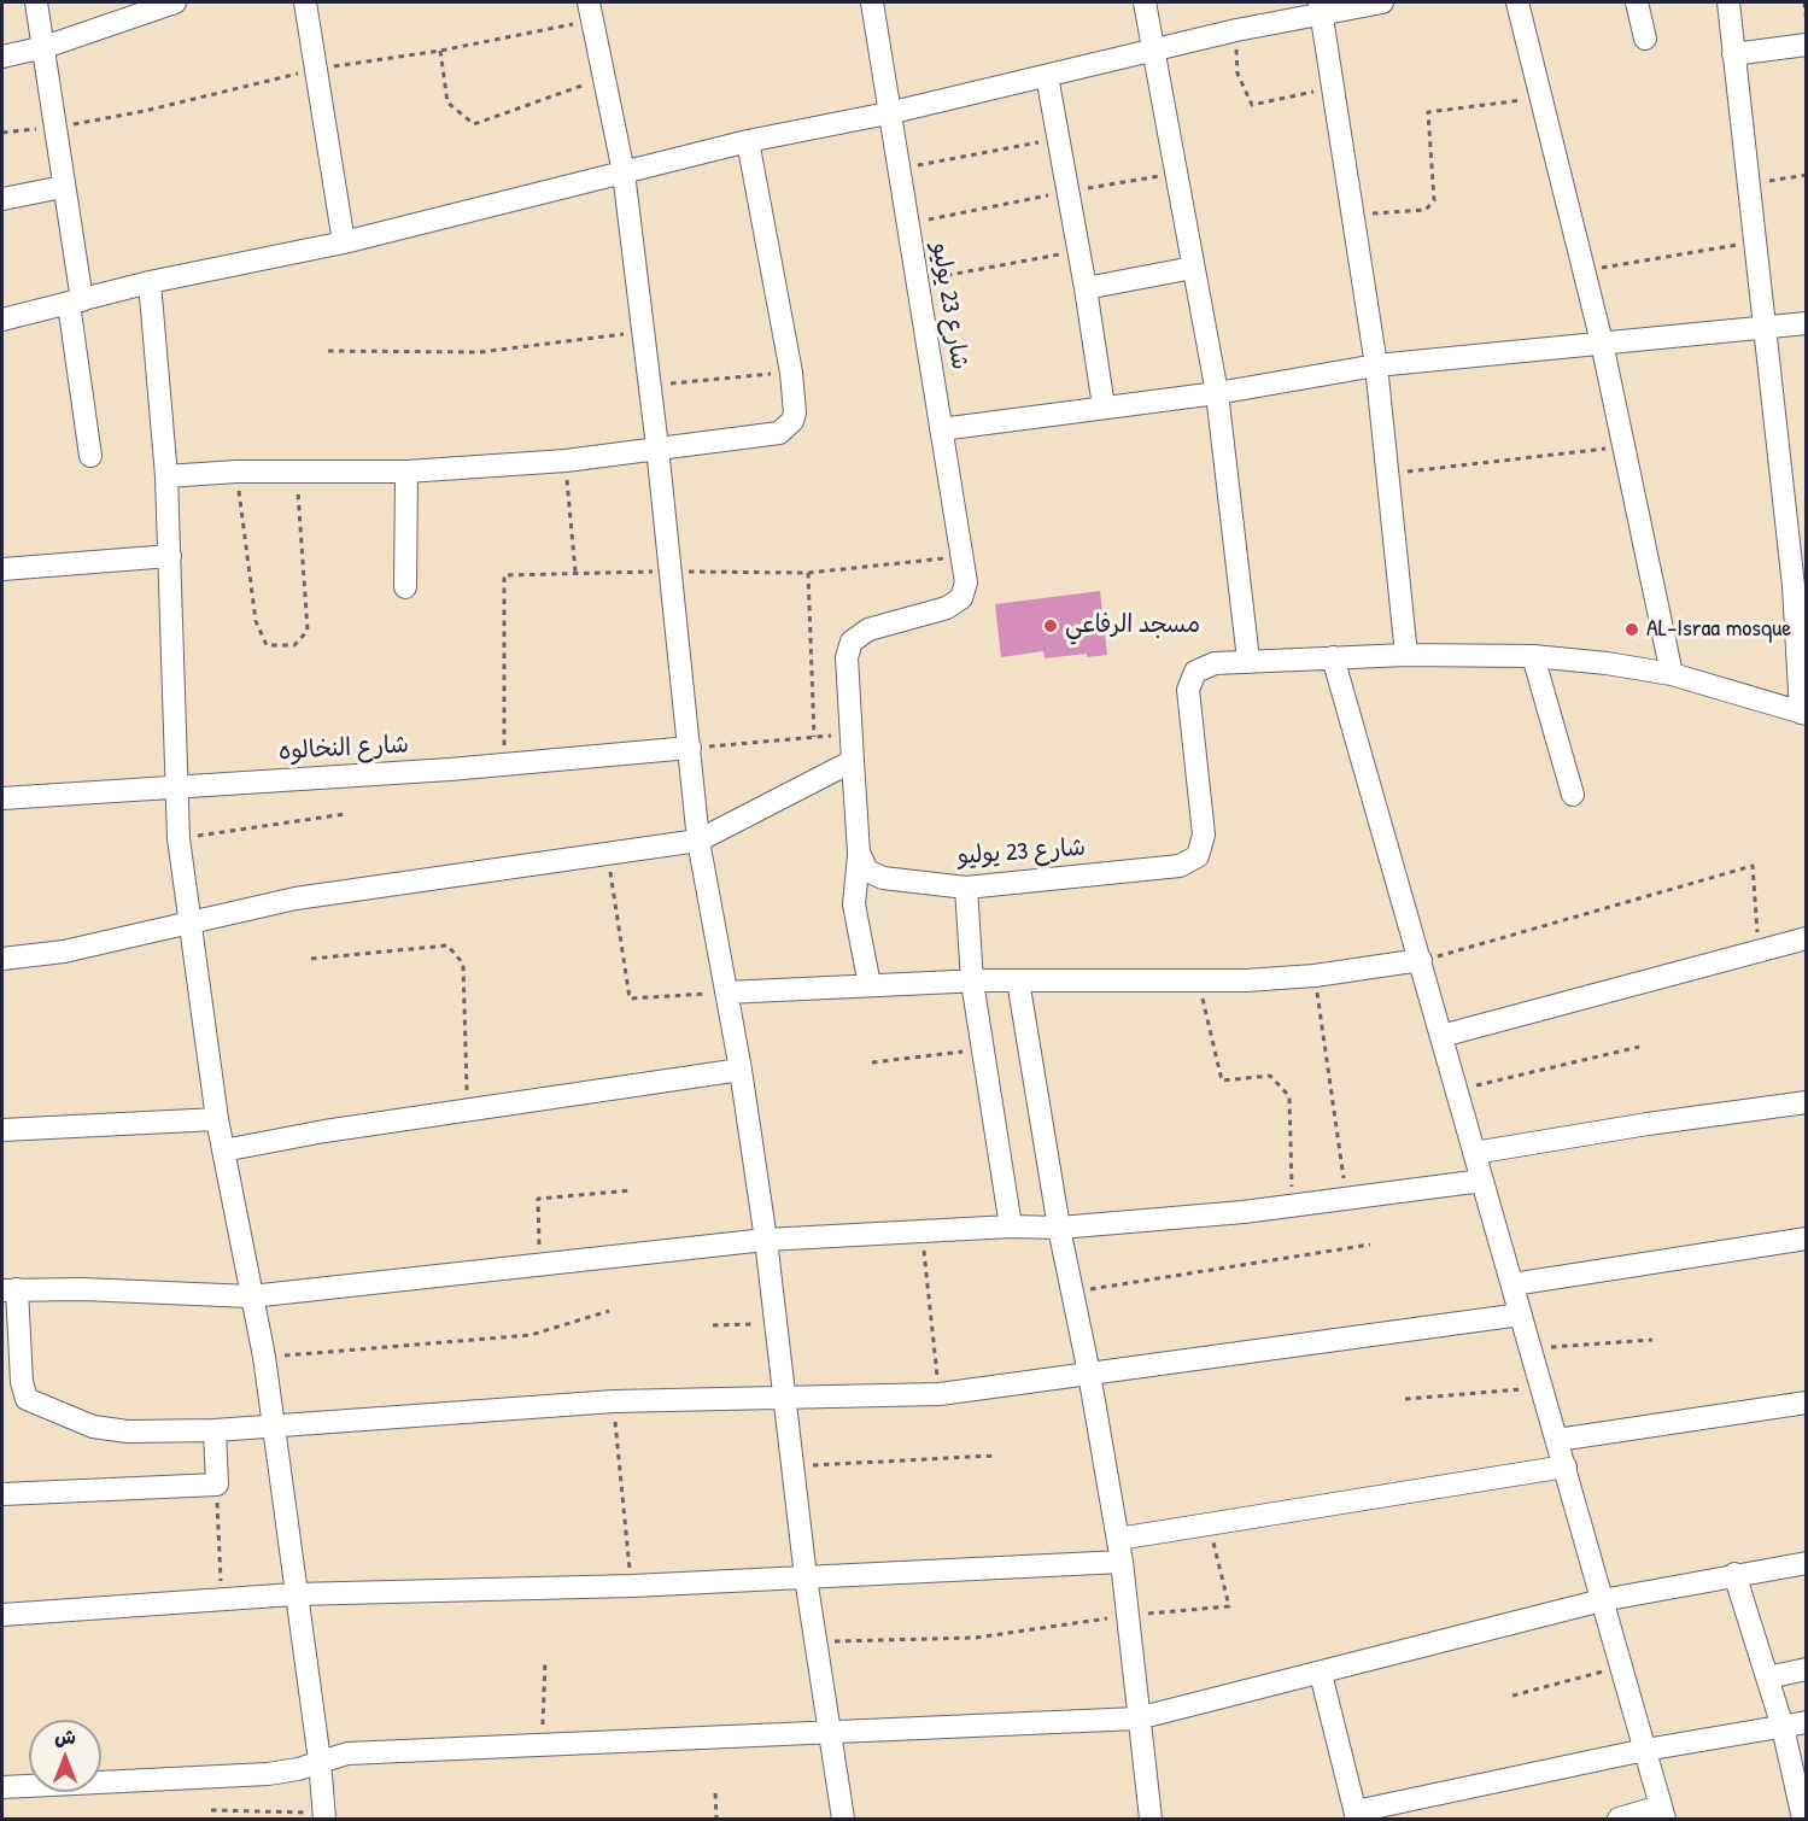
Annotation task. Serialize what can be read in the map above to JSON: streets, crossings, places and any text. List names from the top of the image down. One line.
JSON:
{"streets":{"street":["شارع 23 يوليو","شارع النخالوه"]},"places":["مسجد الرفاعي","AL-Israa mosque"],"north":"top"}
